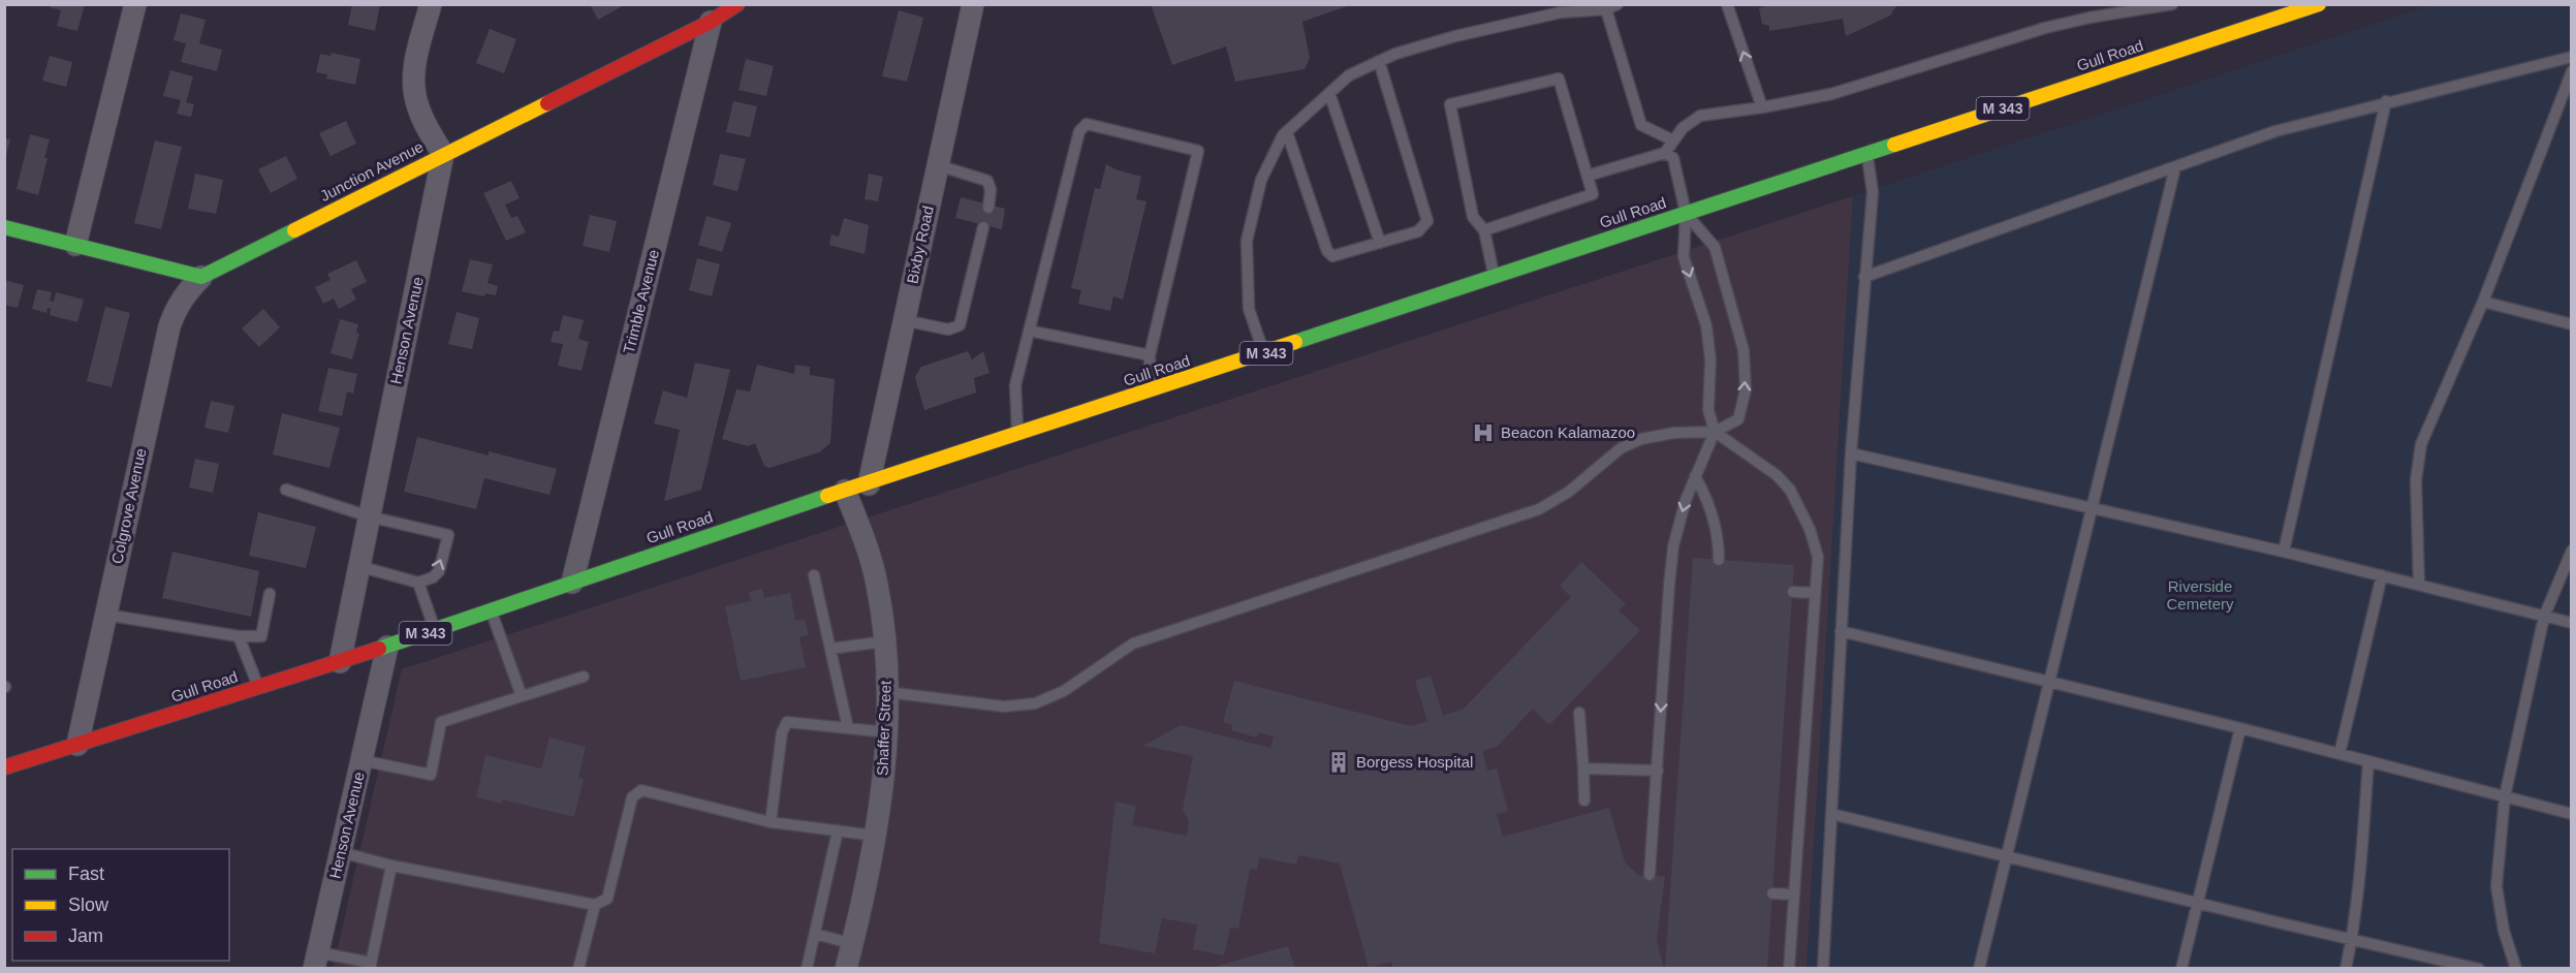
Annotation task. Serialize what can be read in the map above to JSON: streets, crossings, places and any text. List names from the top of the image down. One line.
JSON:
{"streets":{"main road":["Gull Road","M 343","Junction Avenue"],"street":["Bixby Road","Trimble Avenue","Henson Avenue","Colgrove Avenue","Shaffer Street"]},"crossings":[["Gull Road","Bixby Road"],["Gull Road","Trimble Avenue"],["Gull Road","Henson Avenue"],["Gull Road","Colgrove Avenue"],["Gull Road","Shaffer Street"],["Junction Avenue","Trimble Avenue"],["Junction Avenue","Henson Avenue"],["Junction Avenue","Colgrove Avenue"]],"parks":["Riverside Cemetery"],"places":{"hospital":["Beacon Kalamazoo"],"building":["Borgess Hospital"]},"legend":["Fast","Slow","Jam"]}
